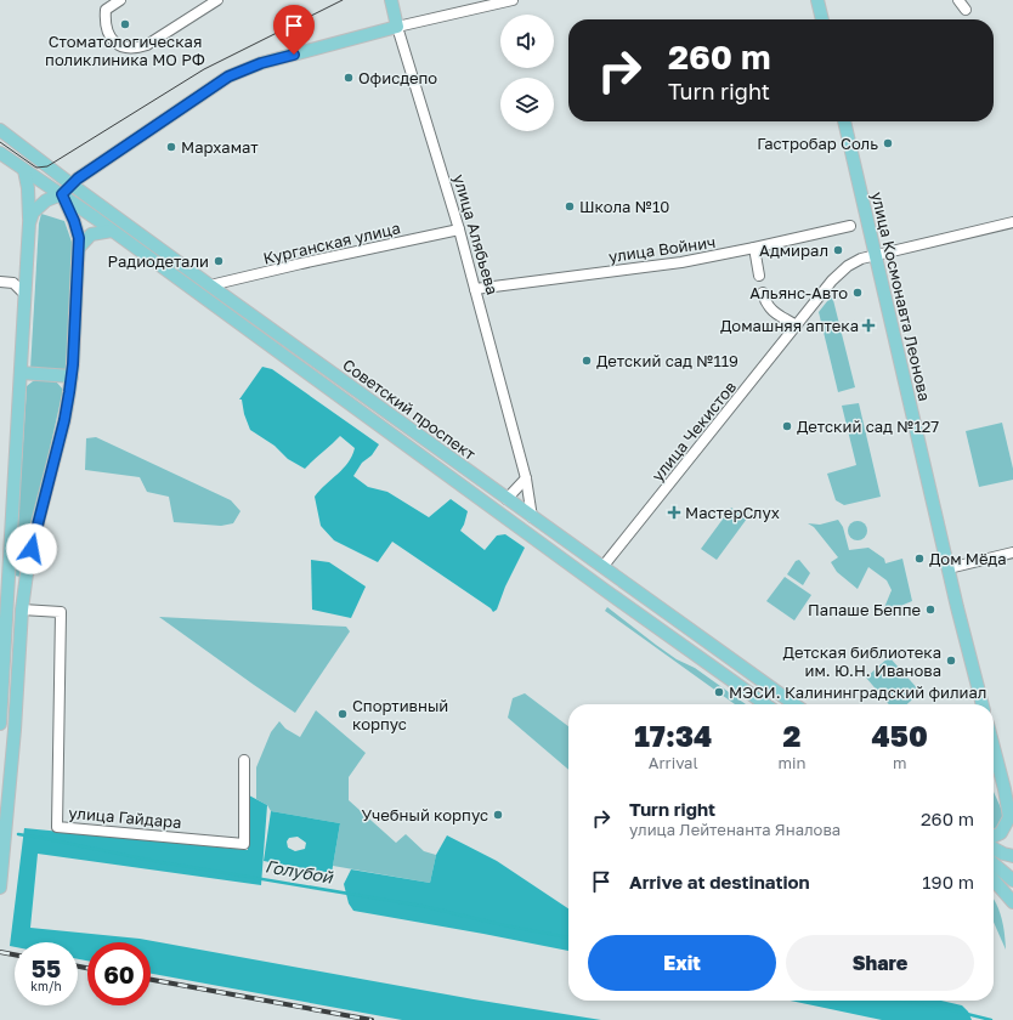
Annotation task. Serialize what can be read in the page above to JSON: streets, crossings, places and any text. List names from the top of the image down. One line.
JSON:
{"streets":{"main road":["улица Алябьева","улица Космонавта Леонова","Советский проспект"],"street":["Курганская улица","улица Войнич","улица Чекистов","улица Гайдара"]},"crossings":[["улица Алябьева","Курганская улица"],["улица Алябьева","улица Войнич"],["улица Алябьева","Советский проспект"],["Курганская улица","Советский проспект"],["улица Космонавта Леонова","улица Чекистов"],["Советский проспект","улица Чекистов"]],"water":["Голубой"],"places":{"other":["Стоматологическая поликлиника МО РФ","Офисдепо","Гастробар Соль","Мархамат","Школа №10","Адмирал","Радиодетали","Альянс-Авто","Детский сад №119","Детский сад №127","Дом Мёда","Папаше Беппе","Детская библиотека им. Ю.Н. Иванова","МЭСИ. Калининградский филиал","Спортивный корпус","Учебный корпус"],"health":["Домашняя аптека","МастерСлух"]},"page":{"turn":["260 m","Turn right"],"eta":["17:34","Arrival","2","min","450","m"],"list":[{"name":"Turn right","note":"улица Лейтенанта Яналова","value":"260 m"},{"name":"Arrive at destination","value":"190 m"}],"buttons":["Exit","Share"],"speed":"55 km/h","limit":"60"}}
